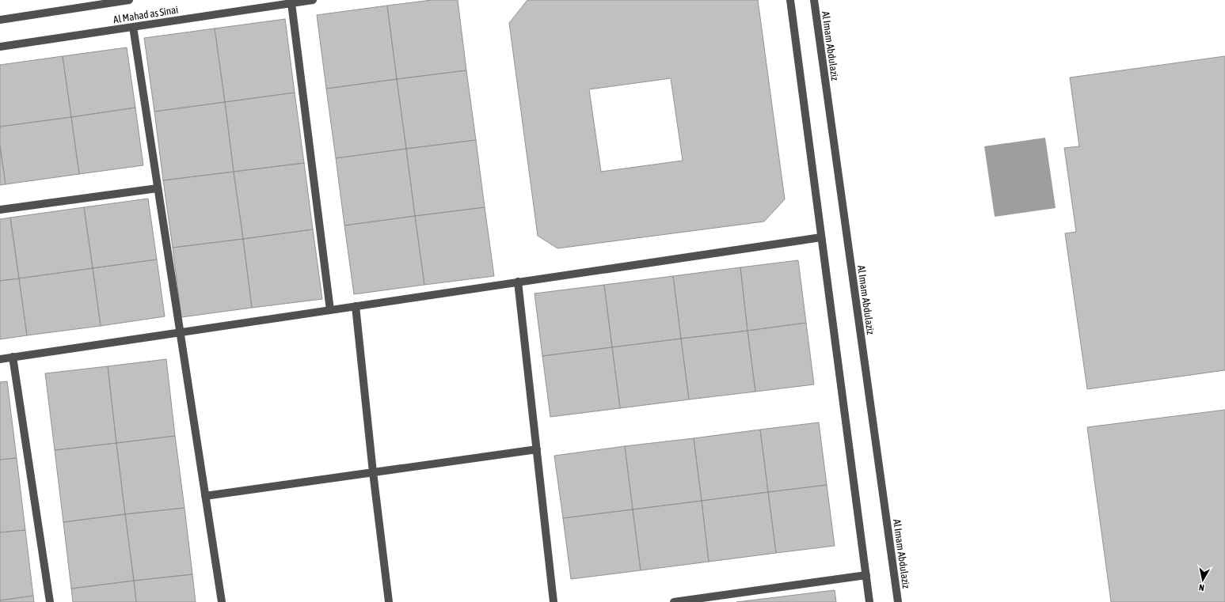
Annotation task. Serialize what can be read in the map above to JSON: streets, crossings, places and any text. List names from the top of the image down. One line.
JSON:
{"streets":{"street":["Al Mahad as Sinai","Al Imam Abdulaziz"]},"north":"bottom"}
